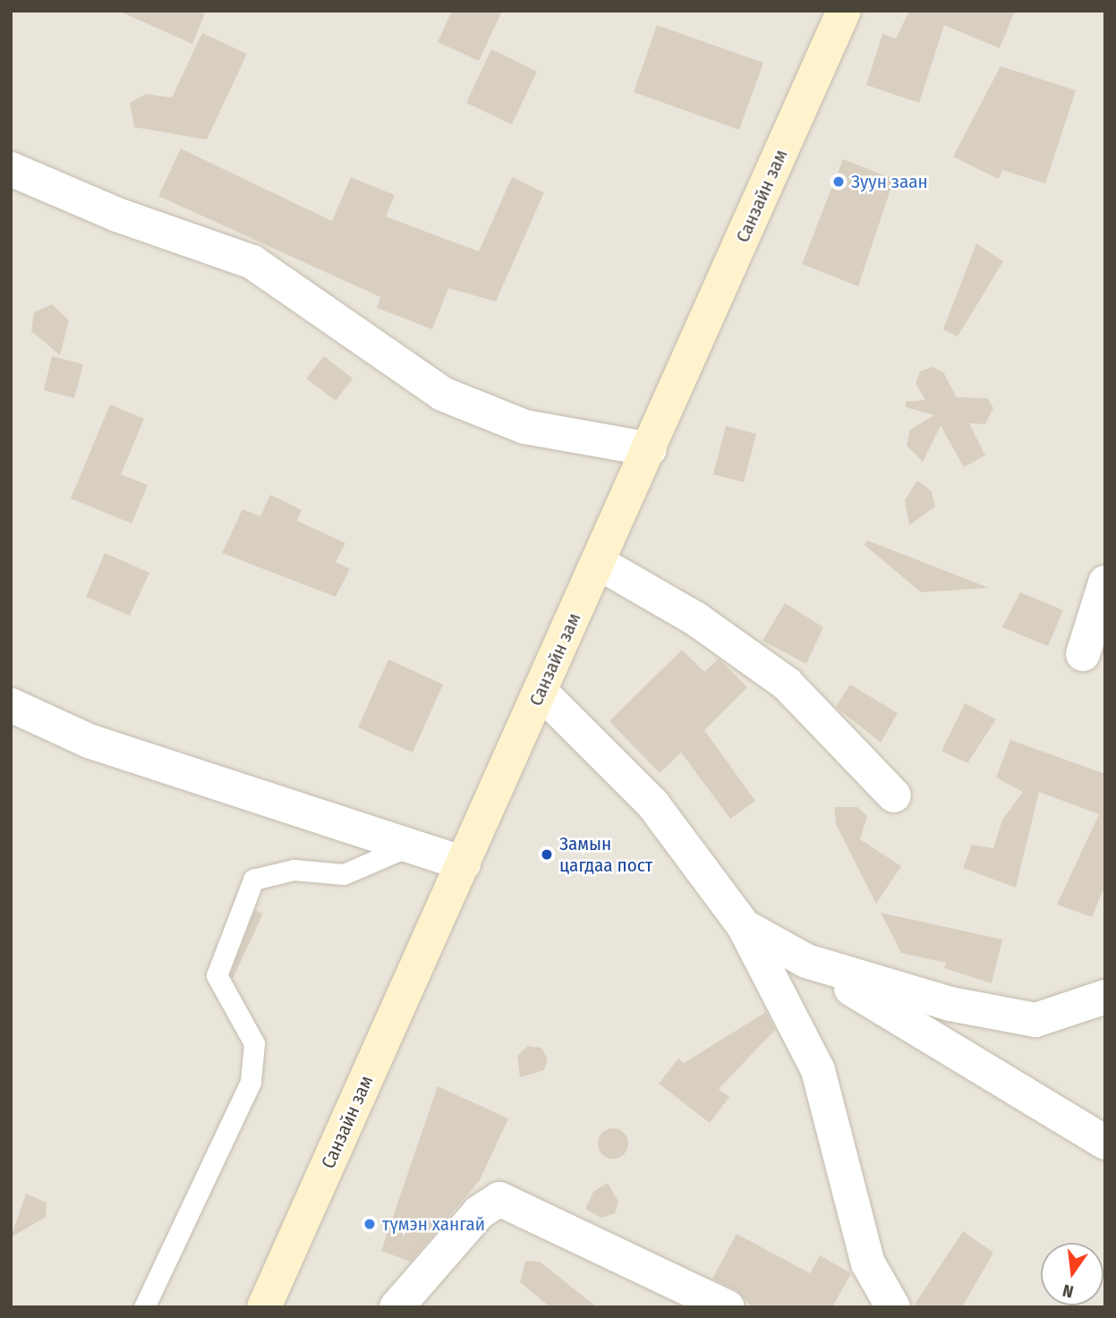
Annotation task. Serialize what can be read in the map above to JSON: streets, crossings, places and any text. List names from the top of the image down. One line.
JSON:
{"streets":{"main road":["Санзайн зам"]},"places":["Зуун заан","Замын цагдаа пост","түмэн хангай"],"north":"bottom"}
